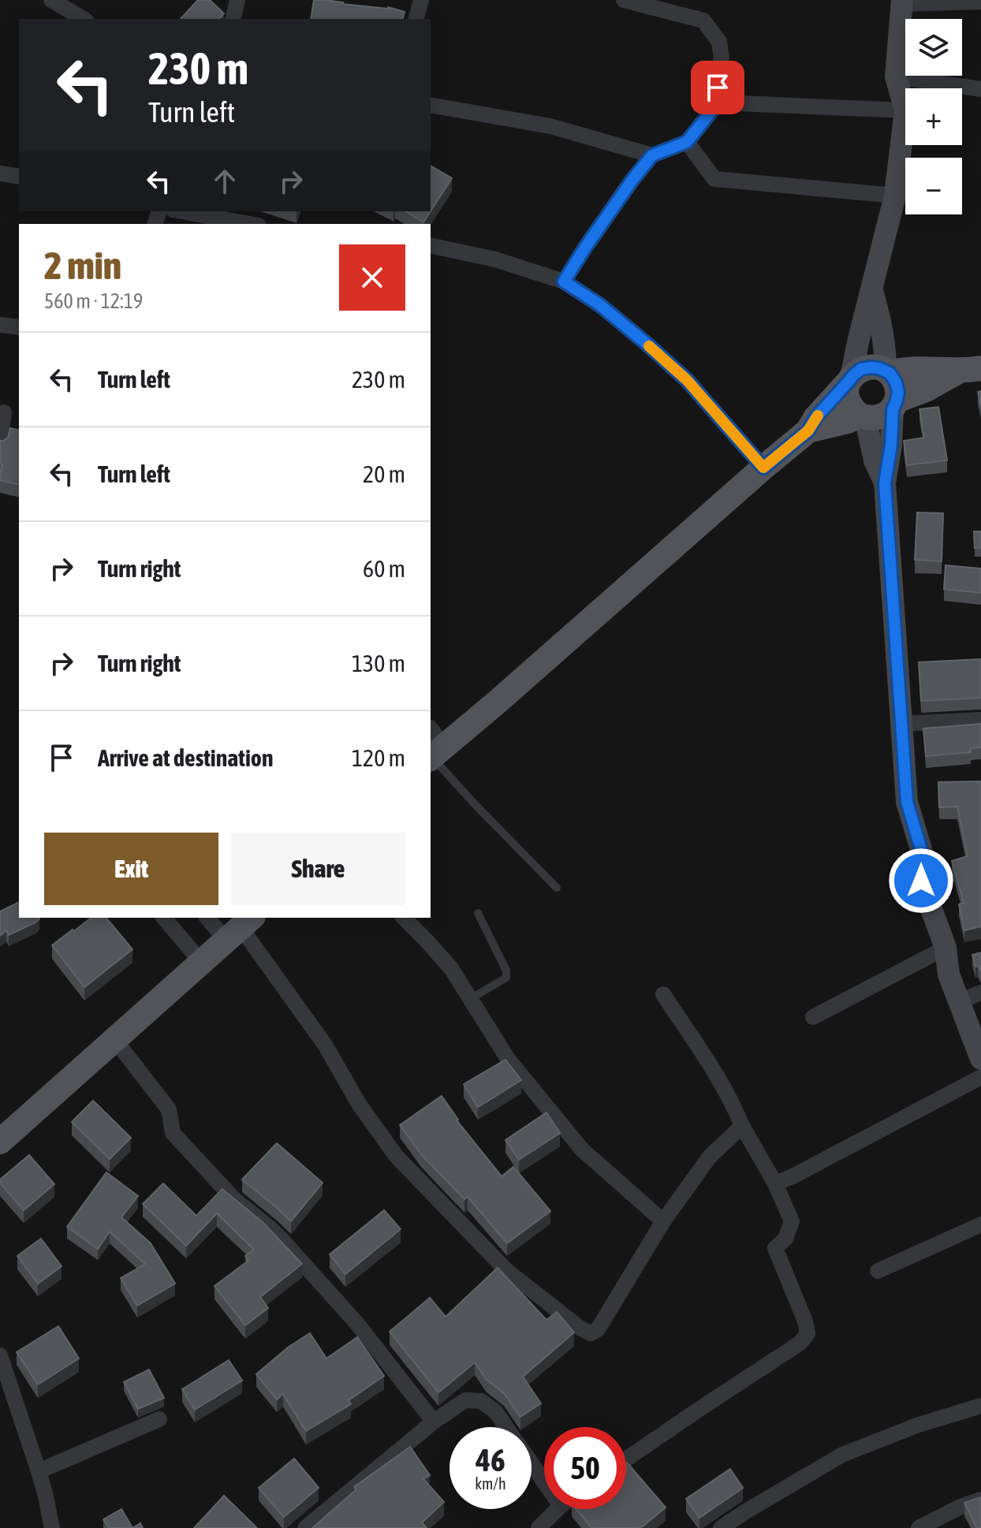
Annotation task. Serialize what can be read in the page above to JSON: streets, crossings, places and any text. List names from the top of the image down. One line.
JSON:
{"page":{"map_buttons":["+","−"],"turn":["230 m","Turn left"],"heading":["2 min","560 m · 12:19"],"list":[{"name":"Turn left","value":"230 m"},{"name":"Turn left","value":"20 m"},{"name":"Turn right","value":"60 m"},{"name":"Turn right","value":"130 m"},{"name":"Arrive at destination","value":"120 m"}],"buttons":["Exit","Share"],"speed":"46 km/h","limit":"50"}}
